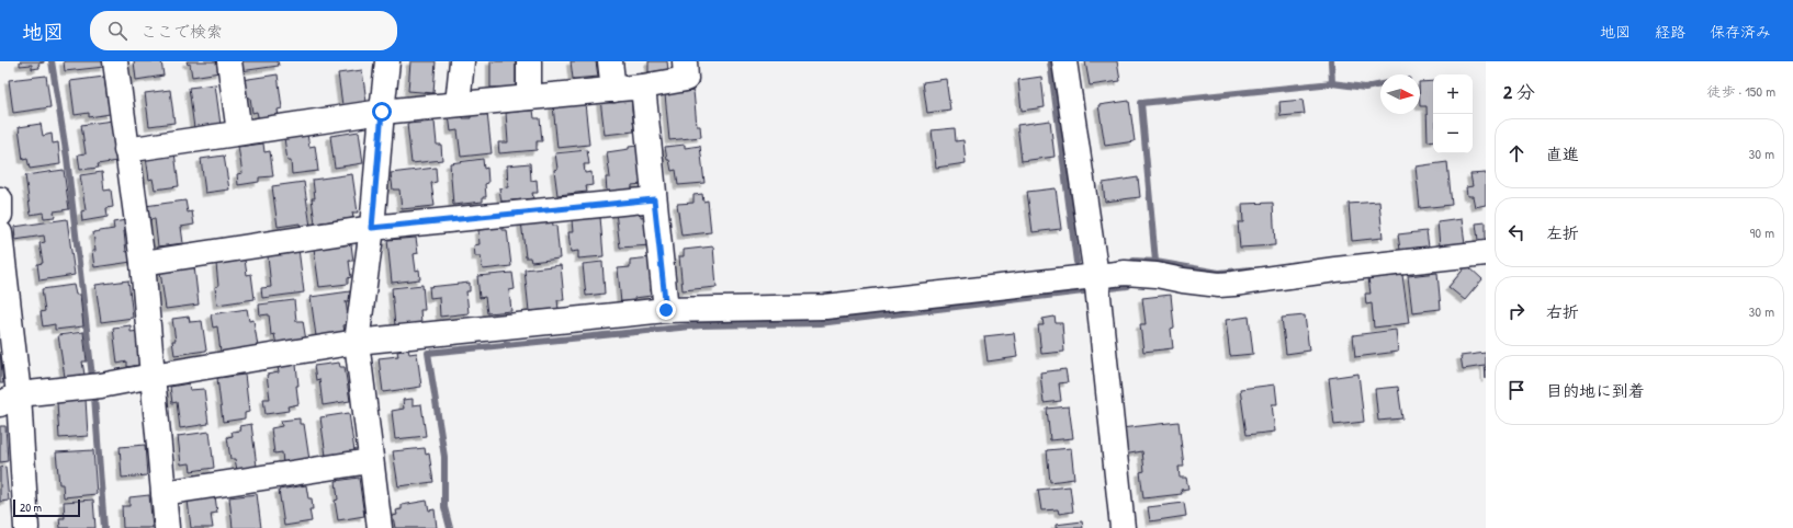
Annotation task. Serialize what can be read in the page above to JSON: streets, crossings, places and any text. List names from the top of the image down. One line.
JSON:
{"scale_bar":"20 m","north":"right","page":{"header":"地図","search":"ここで検索","nav":["地図","経路","保存済み"],"heading":["2 分","徒歩 · 150 m"],"map_buttons":["+","−"],"list":[["直進","30 m"],["左折","90 m"],["右折","30 m"],"目的地に到着"],"scale":"20 m"}}
